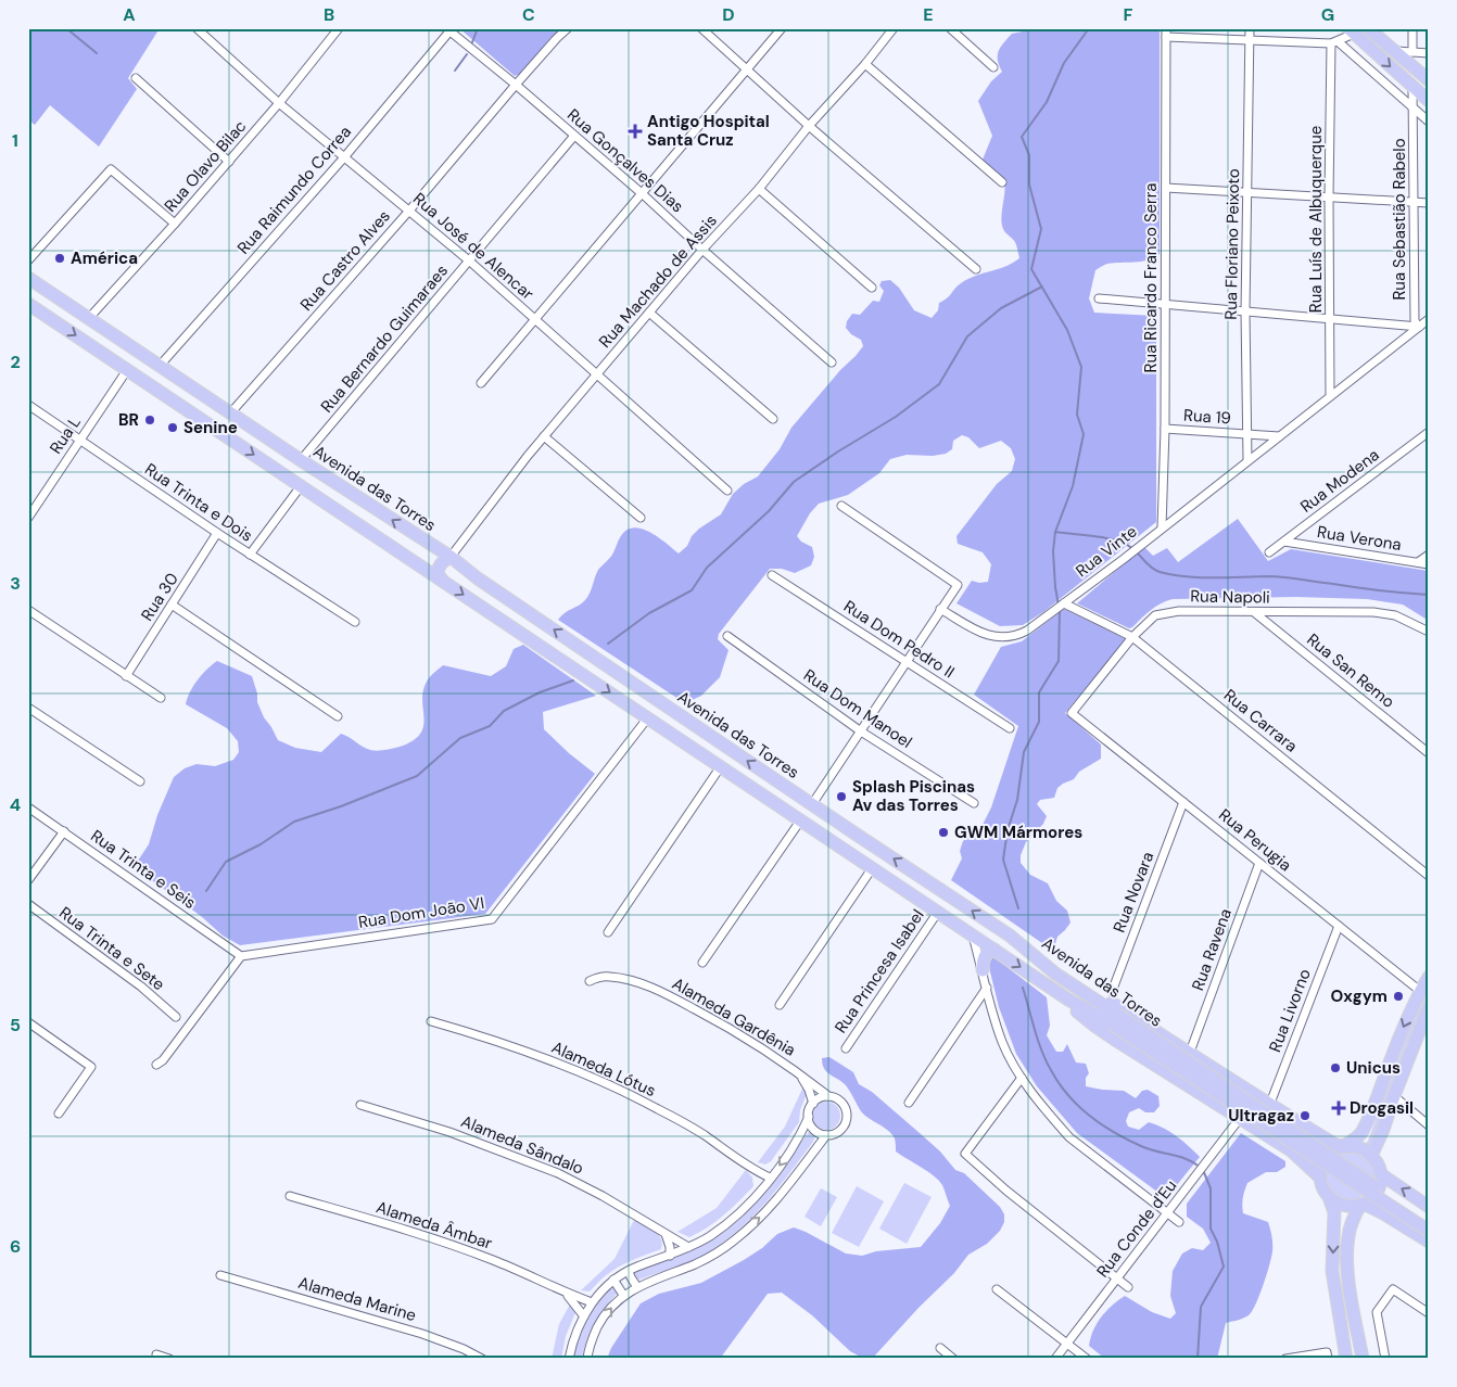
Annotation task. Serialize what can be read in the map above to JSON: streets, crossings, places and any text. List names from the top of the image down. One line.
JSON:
{"streets":{"main road":["Avenida das Torres"],"street":["Rua Gonçalves Dias","Rua Olavo Bilac","Rua Raimundo Correa","Rua Luís de Albuquerque","Rua Sebastião Rabelo","Rua Floriano Peixoto","Rua José de Alencar","Rua Castro Alves","Rua Ricardo Franco Serra","Rua Machado de Assis","Rua Bernardo Guimaraes","Rua 19","Rua L","Rua Modena","Rua Trinta e Dois","Rua Verona","Rua Vinte","Rua 30","Rua Napoli","Rua Dom Pedro II","Rua San Remo","Rua Dom Manoel","Rua Carrara","Rua Perugia","Rua Trinta e Seis","Rua Novara","Rua Dom João VI","Rua Trinta e Sete","Rua Ravena","Rua Princesa Isabel","Rua Livorno","Alameda Gardênia","Alameda Lótus","Alameda Sândalo","Alameda Âmbar","Rua Conde d'Eu","Alameda Marine"]},"crossings":[["Rua Gonçalves Dias","Rua Raimundo Correa"],["Rua Gonçalves Dias","Rua Castro Alves"],["Rua Gonçalves Dias","Rua Machado de Assis"],["Rua Gonçalves Dias","Rua Bernardo Guimaraes"],["Rua Olavo Bilac","Rua José de Alencar"],["Rua Olavo Bilac","Avenida das Torres"],["Rua Raimundo Correa","Rua José de Alencar"],["Rua Raimundo Correa","Avenida das Torres"],["Rua Luís de Albuquerque","Rua Vinte"],["Rua Sebastião Rabelo","Rua Vinte"],["Rua Floriano Peixoto","Rua 19"],["Rua Floriano Peixoto","Rua Vinte"],["Rua José de Alencar","Rua Castro Alves"],["Rua José de Alencar","Rua Machado de Assis"],["Rua José de Alencar","Rua Bernardo Guimaraes"],["Rua Castro Alves","Avenida das Torres"],["Rua Ricardo Franco Serra","Rua 19"],["Rua Ricardo Franco Serra","Rua Vinte"],["Rua Machado de Assis","Avenida das Torres"],["Rua Bernardo Guimaraes","Avenida das Torres"],["Rua L","Avenida das Torres"],["Rua L","Rua Trinta e Dois"],["Rua Modena","Rua Verona"],["Avenida das Torres","Rua Dom João VI"],["Avenida das Torres","Rua Princesa Isabel"],["Rua Trinta e Dois","Rua 30"],["Rua Vinte","Rua Carrara"],["Rua Napoli","Rua San Remo"],["Rua Napoli","Rua Carrara"],["Rua Napoli","Rua Perugia"],["Rua Perugia","Rua Novara"],["Rua Perugia","Rua Ravena"],["Rua Perugia","Rua Livorno"],["Rua Trinta e Seis","Rua Dom João VI"]],"places":{"health":["Antigo Hospital Santa Cruz","Drogasil"],"other":["América","BR","Senine","Splash Piscinas Av das Torres","GWM Mármores","Oxgym","Unicus","Ultragaz"]},"grid":{"columns":["A","B","C","D","E","F","G"],"rows":["1","2","3","4","5","6"]}}
